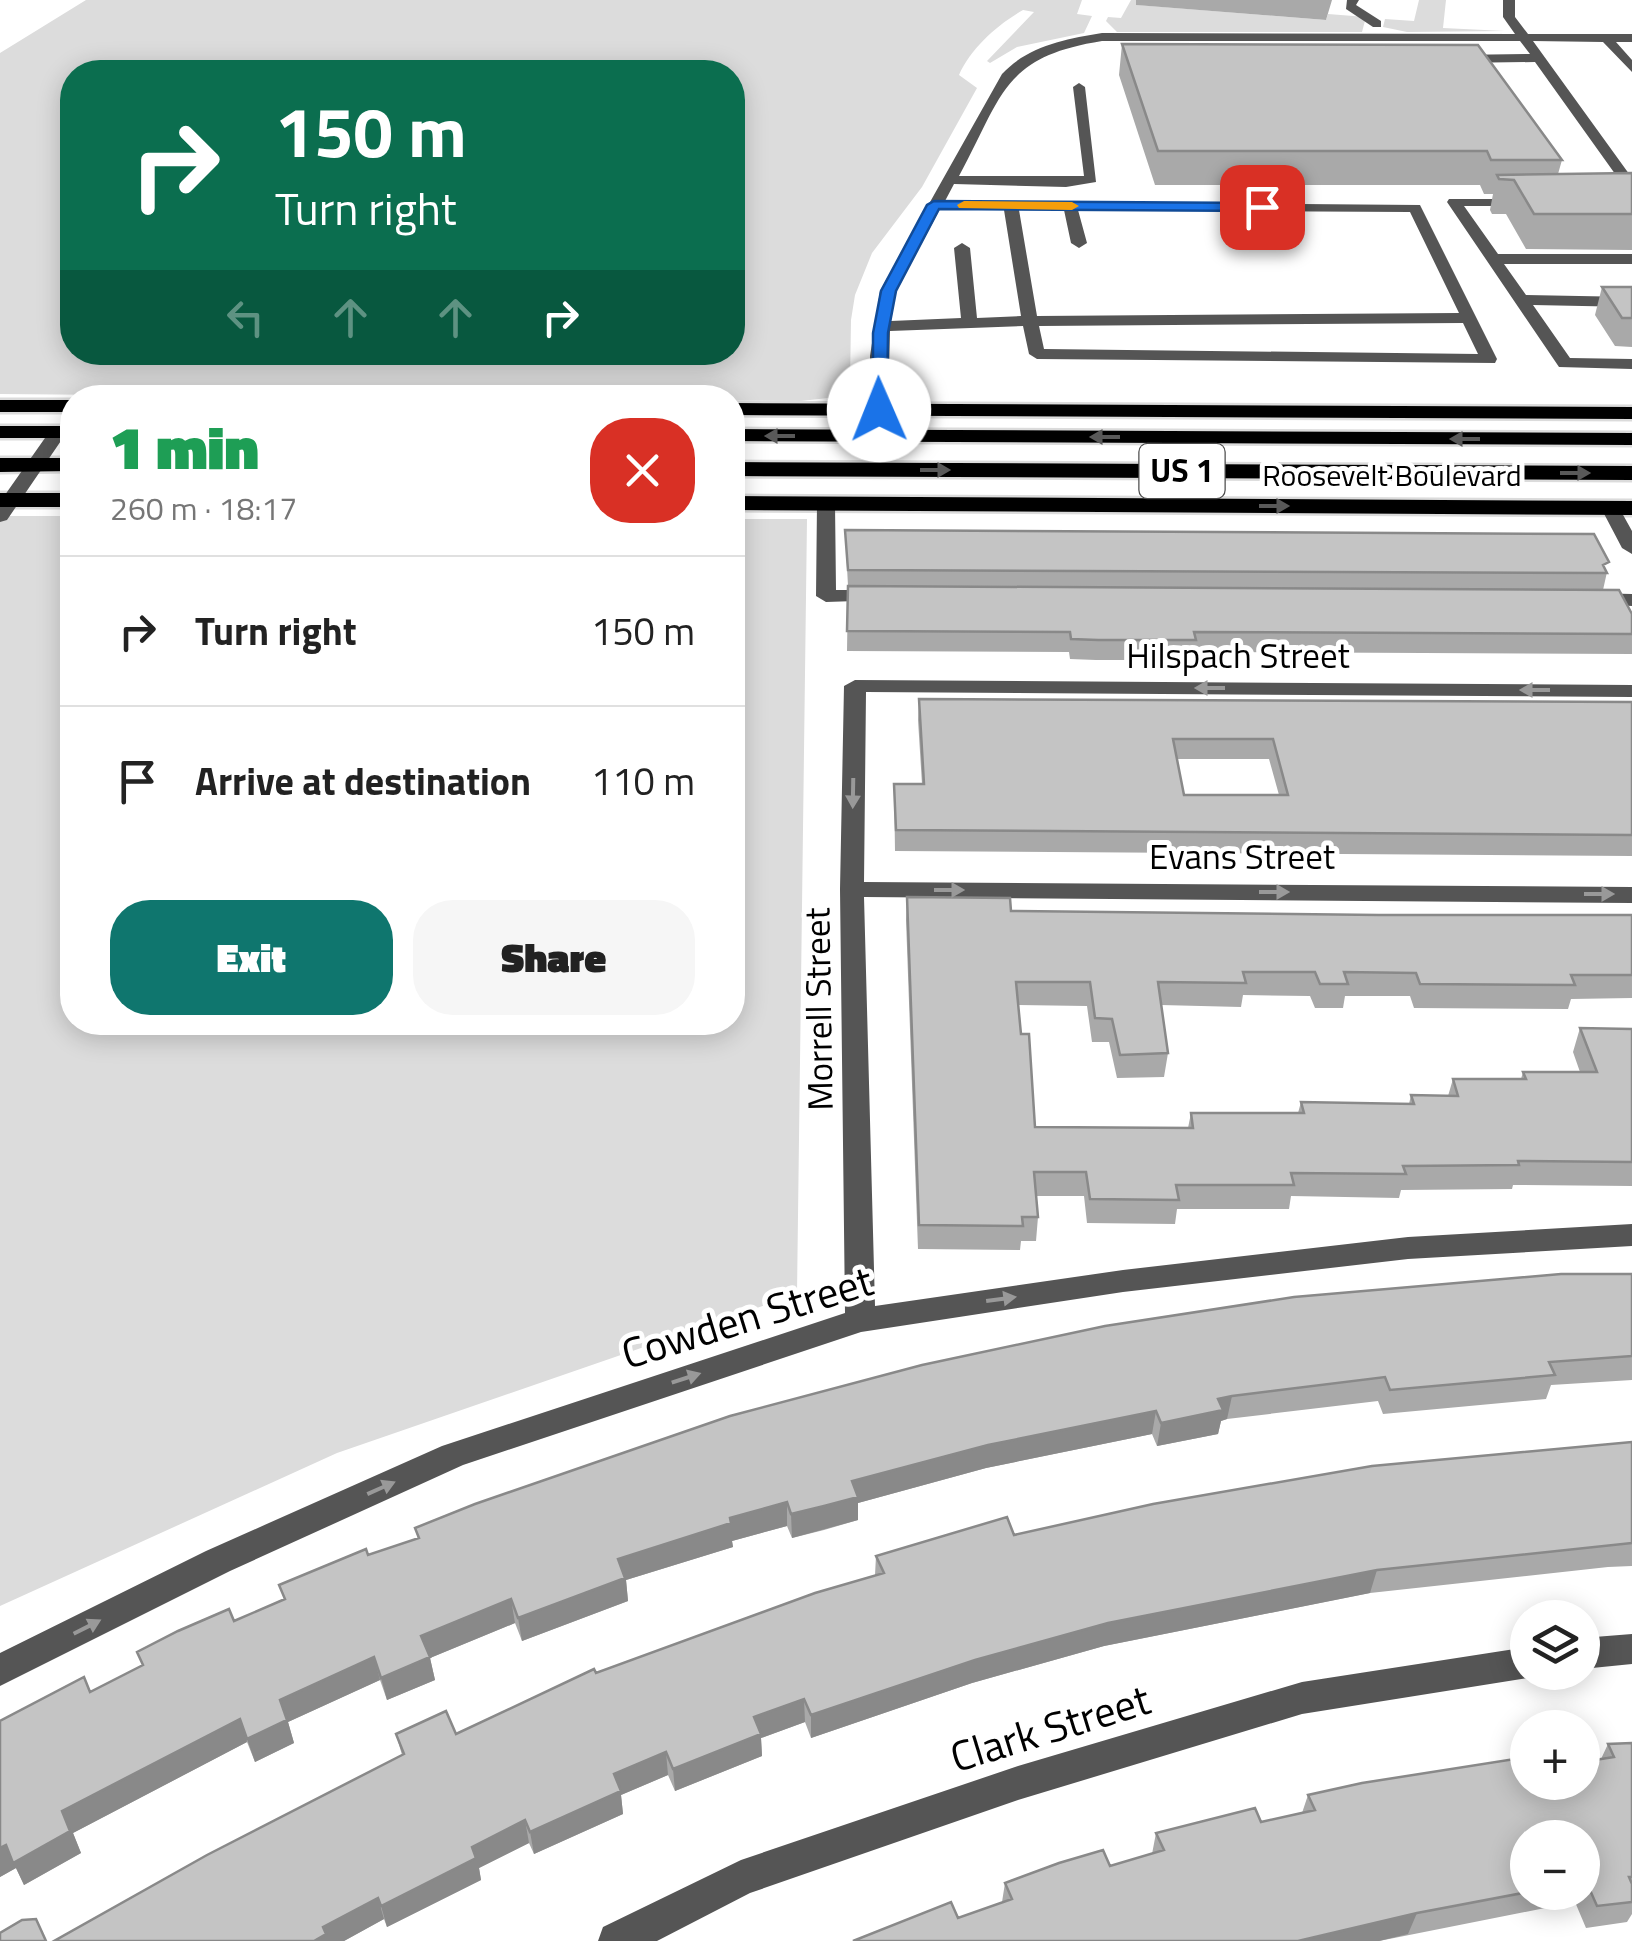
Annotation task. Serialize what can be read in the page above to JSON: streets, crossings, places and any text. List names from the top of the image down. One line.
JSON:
{"streets":{"highway":["US 1","Roosevelt Boulevard"],"street":["Hilspach Street","Evans Street","Morrell Street","Cowden Street","Clark Street"]},"crossings":[["Hilspach Street","Morrell Street"],["Evans Street","Morrell Street"],["Morrell Street","Cowden Street"]],"one_way":["Hilspach Street","Evans Street","Cowden Street"],"page":{"turn":["150 m","Turn right"],"heading":["1 min","260 m · 18:17"],"list":[{"name":"Turn right","value":"150 m"},{"name":"Arrive at destination","value":"110 m"}],"buttons":["Exit","Share"],"map_buttons":["+","−"]}}
